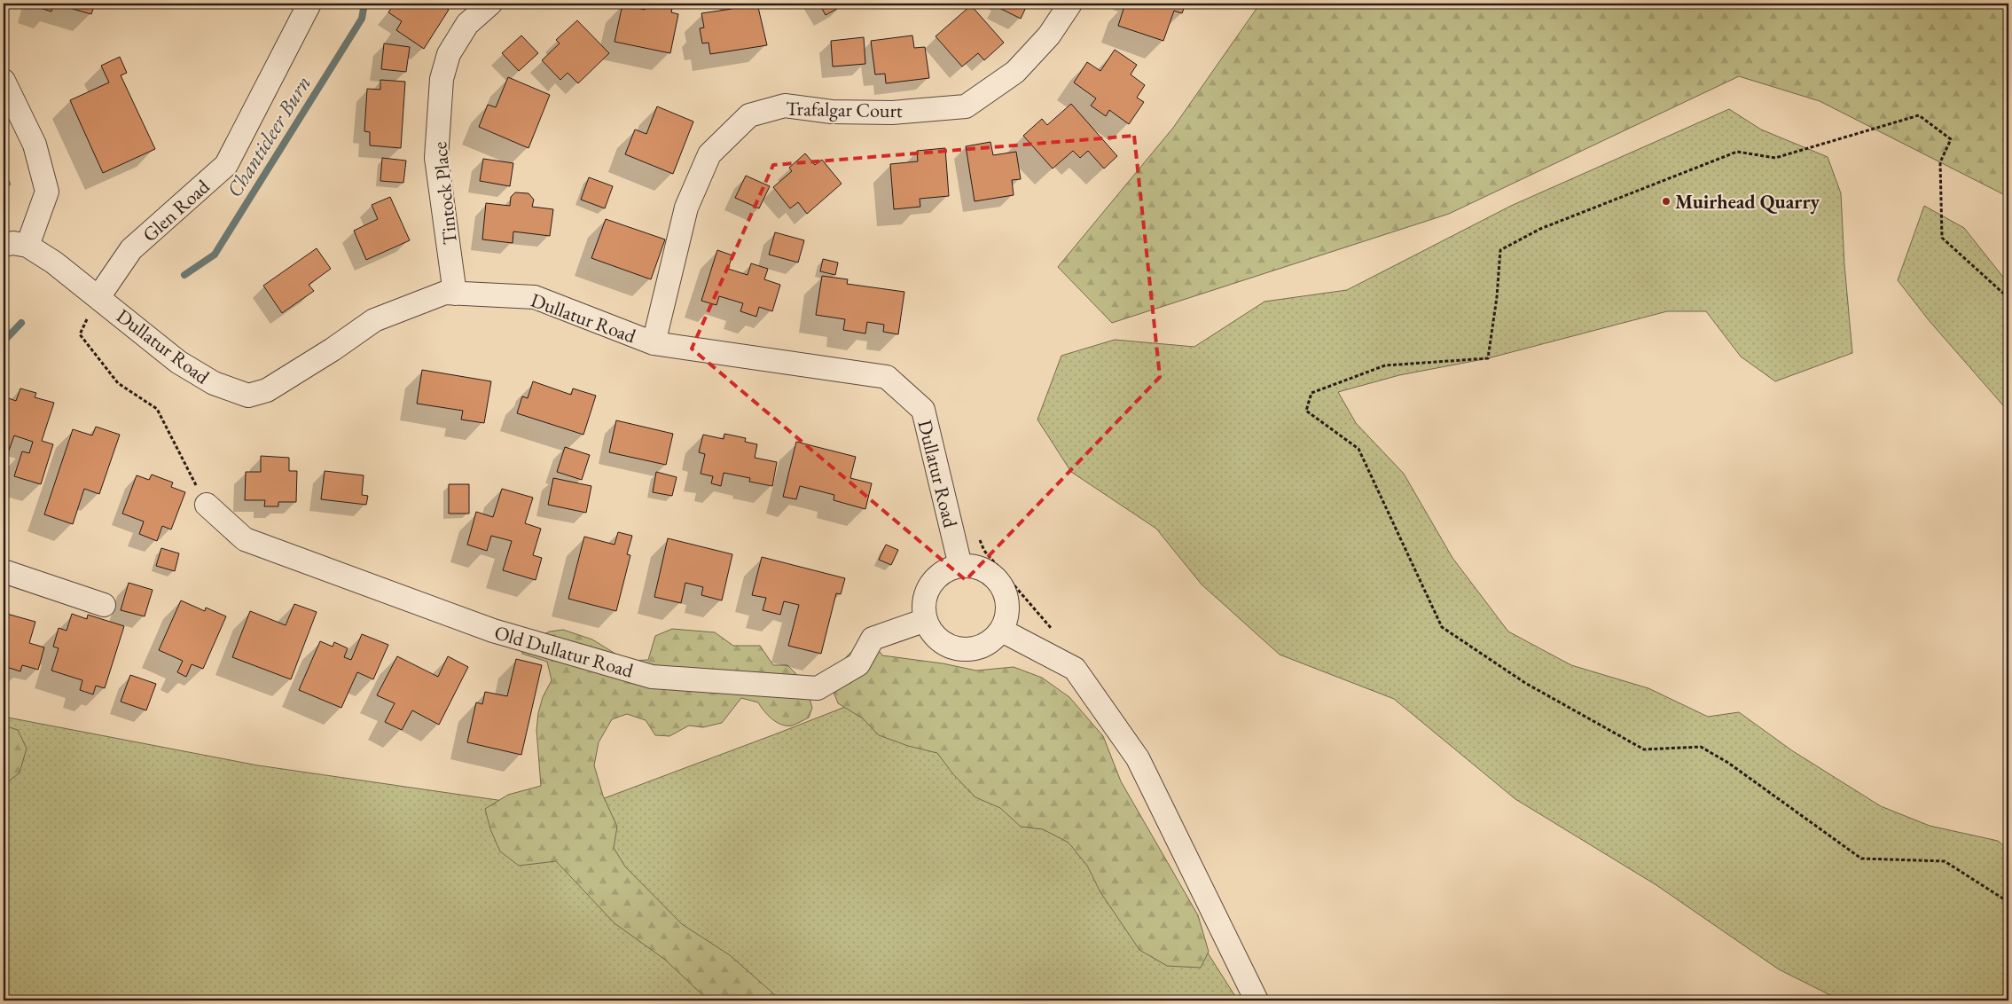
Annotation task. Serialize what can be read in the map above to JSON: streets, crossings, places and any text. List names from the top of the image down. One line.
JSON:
{"streets":{"street":["Trafalgar Court","Tintock Place","Glen Road","Dullatur Road","Old Dullatur Road"]},"crossings":[["Trafalgar Court","Dullatur Road"],["Tintock Place","Dullatur Road"],["Glen Road","Dullatur Road"],["Dullatur Road","Old Dullatur Road"]],"water":["Chanticleer Burn"],"places":["Muirhead Quarry"]}
